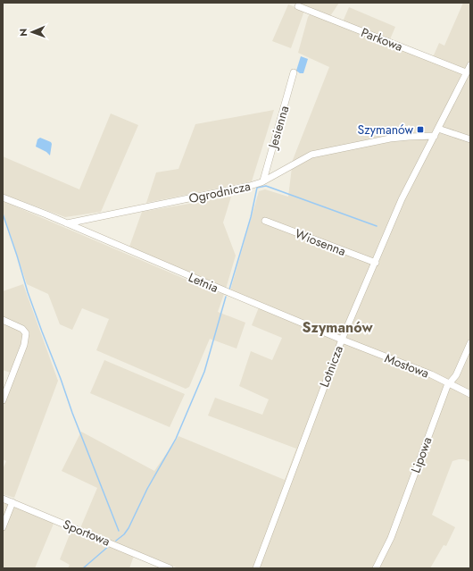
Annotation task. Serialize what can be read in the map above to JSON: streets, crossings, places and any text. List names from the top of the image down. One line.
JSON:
{"streets":{"street":["Parkowa","Jesienna","Ogrodnicza","Wiosenna","Letnia","Mostowa","Lotnicza","Lipowa","Sportowa"]},"crossings":[["Parkowa","Lotnicza"],["Jesienna","Ogrodnicza"],["Ogrodnicza","Letnia"],["Ogrodnicza","Lotnicza"],["Wiosenna","Lotnicza"],["Letnia","Mostowa"],["Letnia","Lotnicza"],["Mostowa","Lotnicza"],["Mostowa","Lipowa"]],"districts":["Szymanów"],"places":{"transit":["Szymanów"]},"north":"left"}
